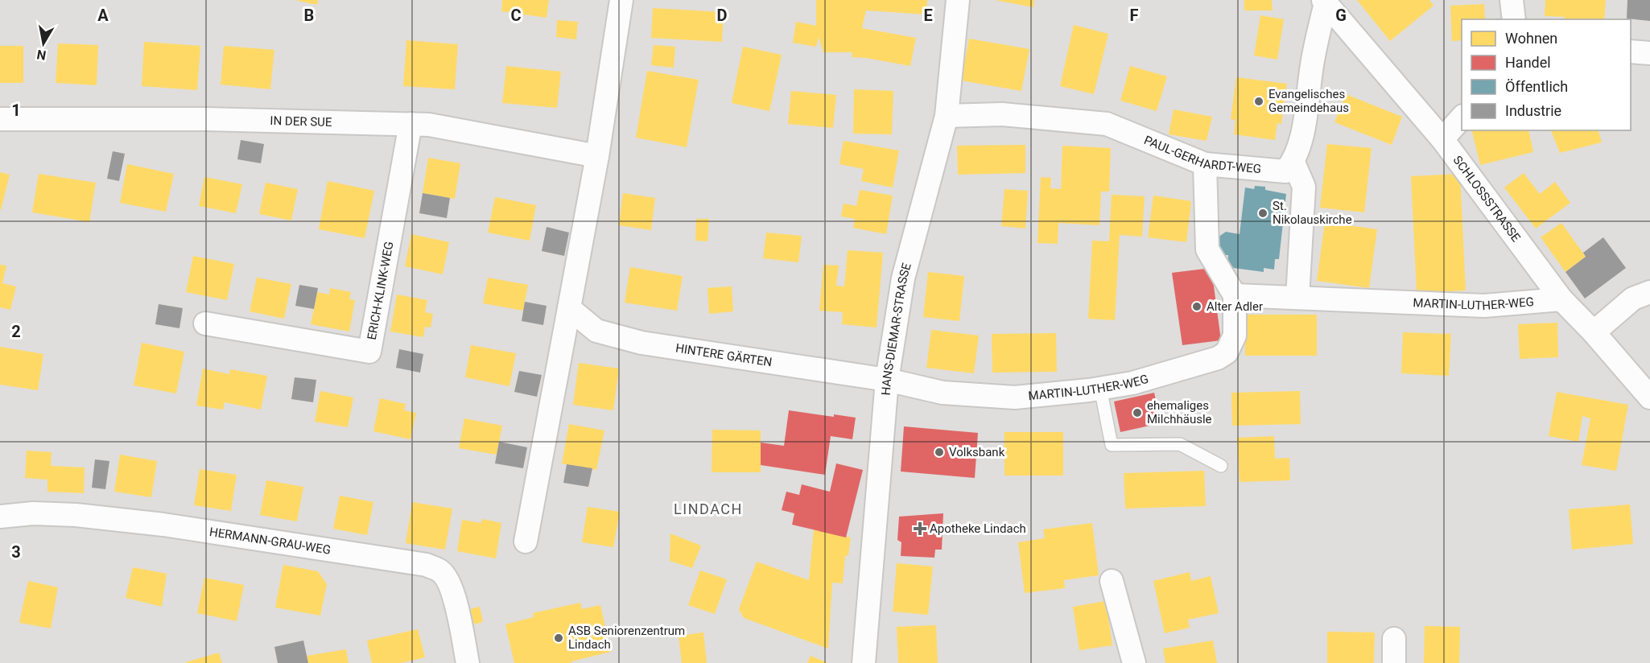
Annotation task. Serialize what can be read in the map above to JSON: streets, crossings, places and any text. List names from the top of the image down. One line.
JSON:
{"streets":{"street":["IN DER SUE","PAUL-GERHARDT-WEG","SCHLOSSSTRASSE","ERICH-KLINK-WEG","MARTIN-LUTHER-WEG","HANS-DIEMAR-STRASSE","HINTERE GÄRTEN","HERMANN-GRAU-WEG"]},"crossings":[["IN DER SUE","ERICH-KLINK-WEG"],["PAUL-GERHARDT-WEG","HANS-DIEMAR-STRASSE"],["SCHLOSSSTRASSE","MARTIN-LUTHER-WEG"],["MARTIN-LUTHER-WEG","HANS-DIEMAR-STRASSE"],["MARTIN-LUTHER-WEG","HINTERE GÄRTEN"],["HANS-DIEMAR-STRASSE","HINTERE GÄRTEN"]],"districts":["LINDACH"],"places":{"other":["Evangelisches Gemeindehaus","St. Nikolauskirche","Alter Adler","ehemaliges Milchhäusle","Volksbank","ASB Seniorenzentrum Lindach"],"health":["Apotheke Lindach"]},"legend":["Wohnen","Handel","Öffentlich","Industrie"],"north":"bottom","grid":{"columns":["A","B","C","D","E","F","G"],"rows":["1","2","3"]}}
